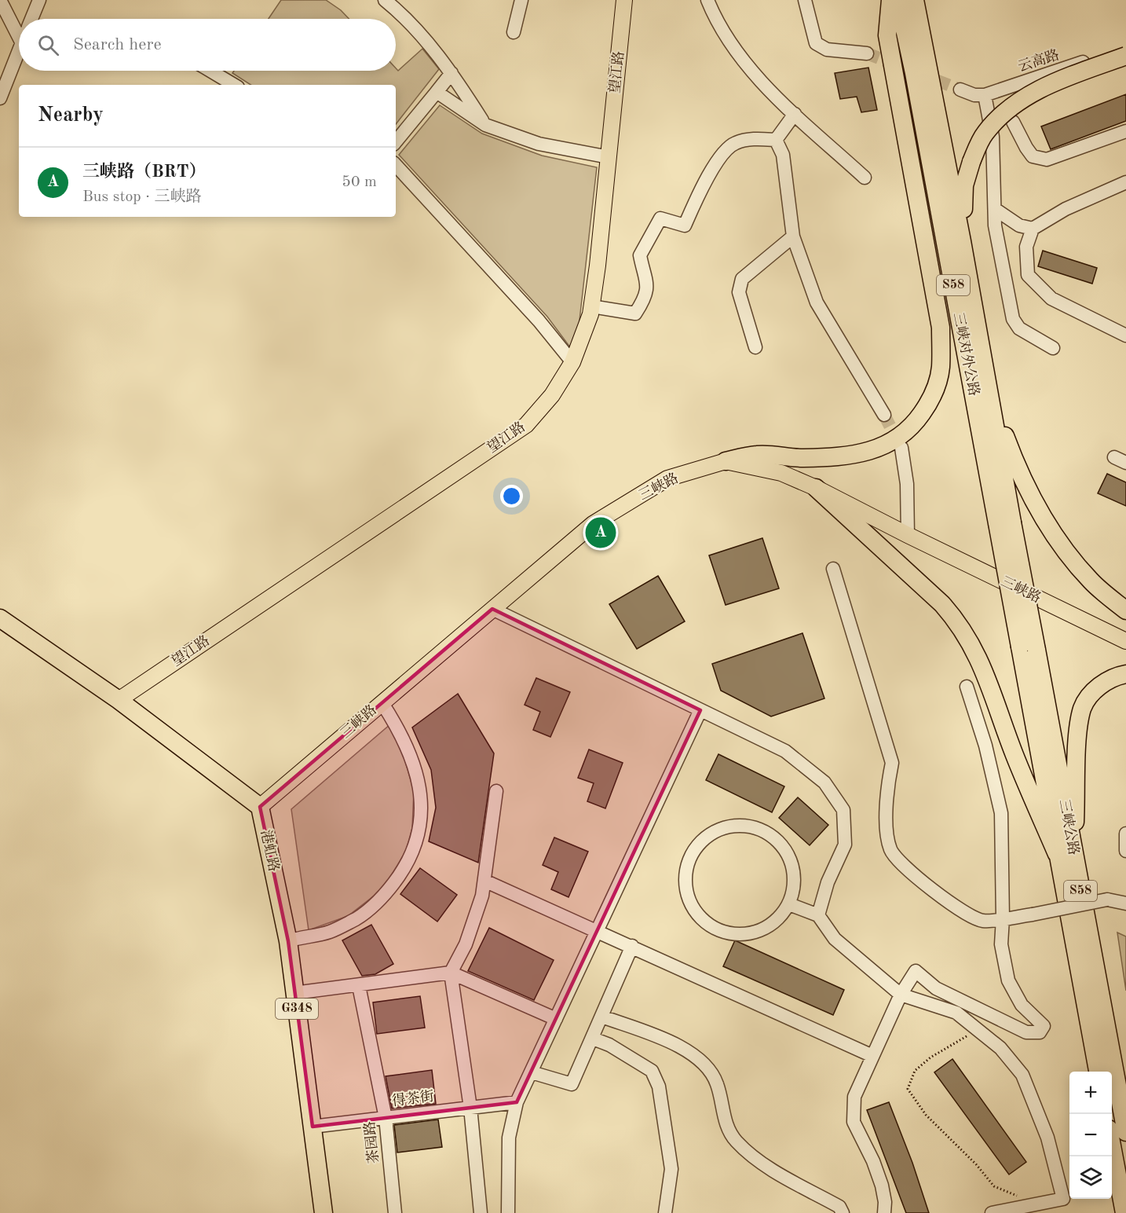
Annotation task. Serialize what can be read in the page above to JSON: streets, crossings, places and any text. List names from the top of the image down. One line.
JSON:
{"streets":{"highway":["S58","三峡对外公路","三峡公路","港虹路","G348"],"main road":["望江路","三峡路"],"street":["云高路","得茶街","茶园路"]},"crossings":[["三峡对外公路","三峡公路"],["三峡路","港虹路"],["港虹路","得茶街"],["得茶街","茶园路"]],"page":{"search":"Search here","heading":"Nearby","list":[{"mark":"A","name":"三峡路（BRT）","note":"Bus stop · 三峡路","value":"50 m"}],"pins":"A","map_buttons":["+","−"]}}
